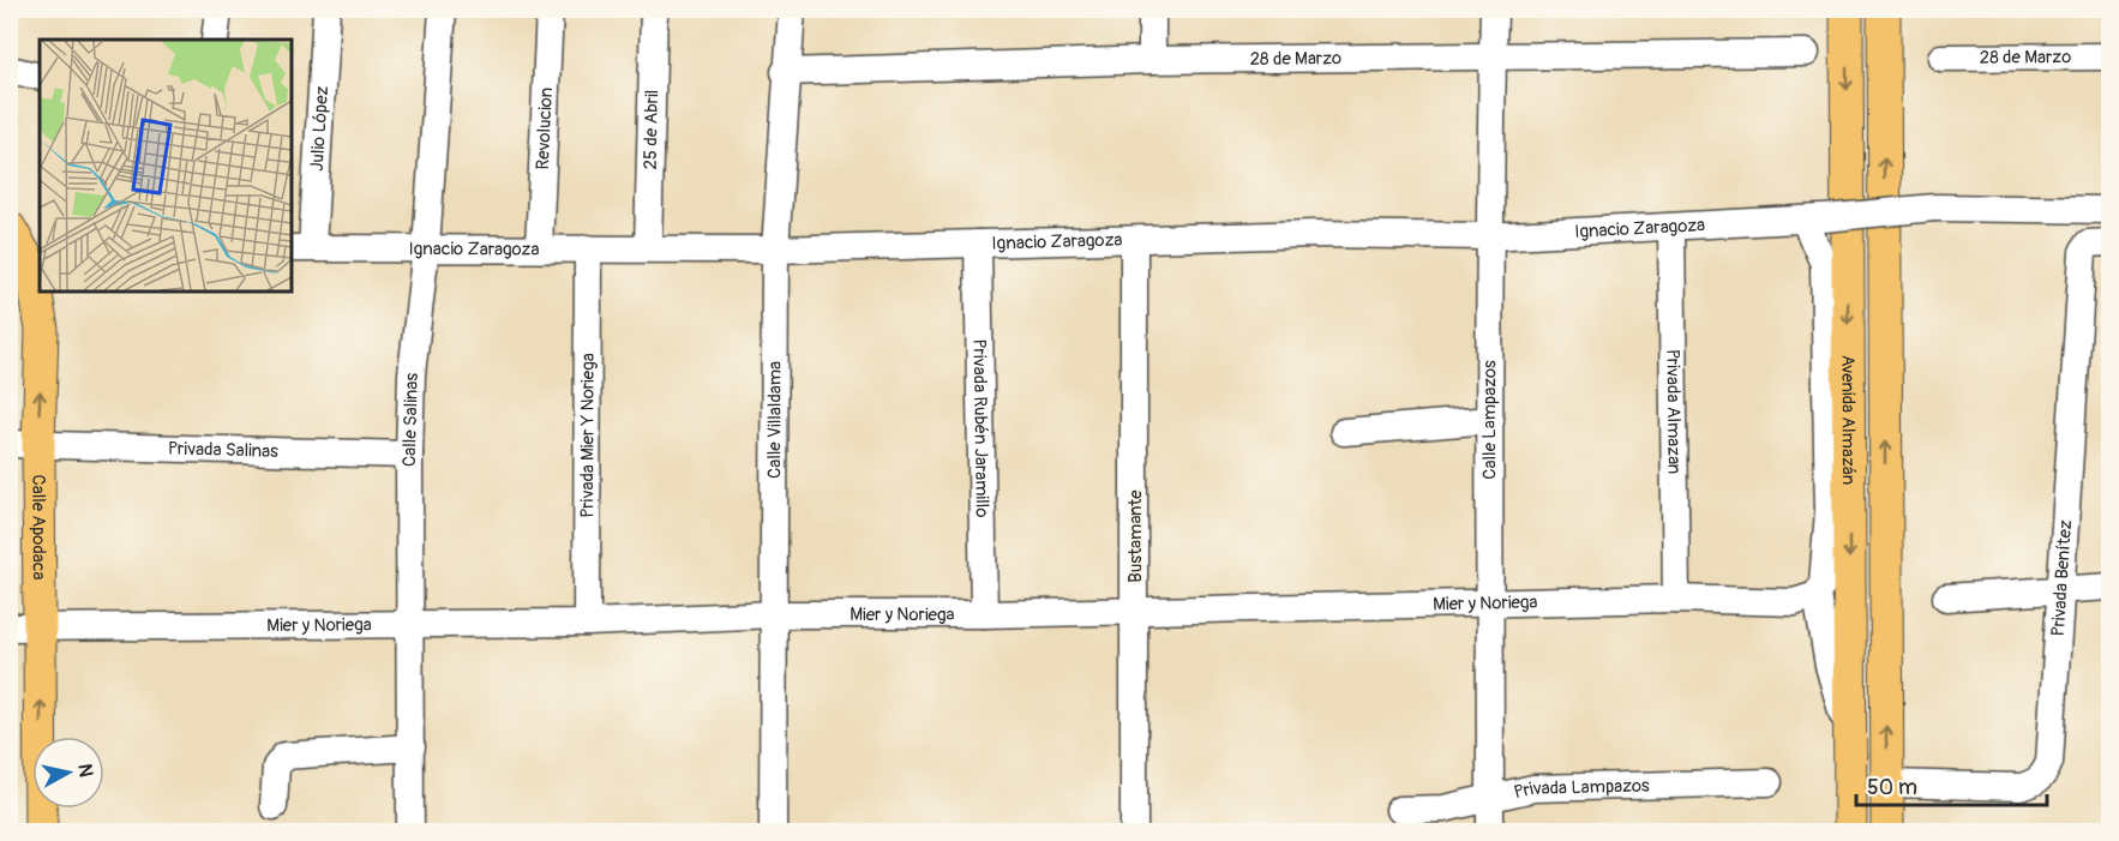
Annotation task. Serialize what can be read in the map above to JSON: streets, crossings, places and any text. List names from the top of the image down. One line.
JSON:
{"streets":{"main road":["Avenida Almazán","Calle Apodaca"],"street":["28 de Marzo","Julio López","Revolucion","25 de Abril","Ignacio Zaragoza","Privada Almazan","Calle Salinas","Calle Villaldama","Calle Lampazos","Privada Rubén Jaramillo","Privada Mier Y Noriega","Privada Salinas","Bustamante","Privada Benítez","Mier y Noriega","Privada Lampazos"]},"crossings":[["28 de Marzo","Calle Villaldama"],["28 de Marzo","Calle Lampazos"],["Julio López","Ignacio Zaragoza"],["Revolucion","Ignacio Zaragoza"],["25 de Abril","Ignacio Zaragoza"],["Ignacio Zaragoza","Privada Almazan"],["Ignacio Zaragoza","Calle Salinas"],["Ignacio Zaragoza","Calle Villaldama"],["Ignacio Zaragoza","Calle Lampazos"],["Ignacio Zaragoza","Privada Rubén Jaramillo"],["Ignacio Zaragoza","Privada Mier Y Noriega"],["Ignacio Zaragoza","Bustamante"],["Privada Almazan","Mier y Noriega"],["Calle Salinas","Privada Salinas"],["Calle Salinas","Mier y Noriega"],["Calle Villaldama","Mier y Noriega"],["Calle Lampazos","Mier y Noriega"],["Calle Lampazos","Privada Lampazos"],["Avenida Almazán","Privada Benítez"],["Privada Rubén Jaramillo","Mier y Noriega"],["Privada Mier Y Noriega","Mier y Noriega"],["Privada Salinas","Calle Apodaca"],["Calle Apodaca","Mier y Noriega"],["Bustamante","Mier y Noriega"]],"one_way":["Calle Apodaca"],"scale_bar":"50 m","north":"right"}
